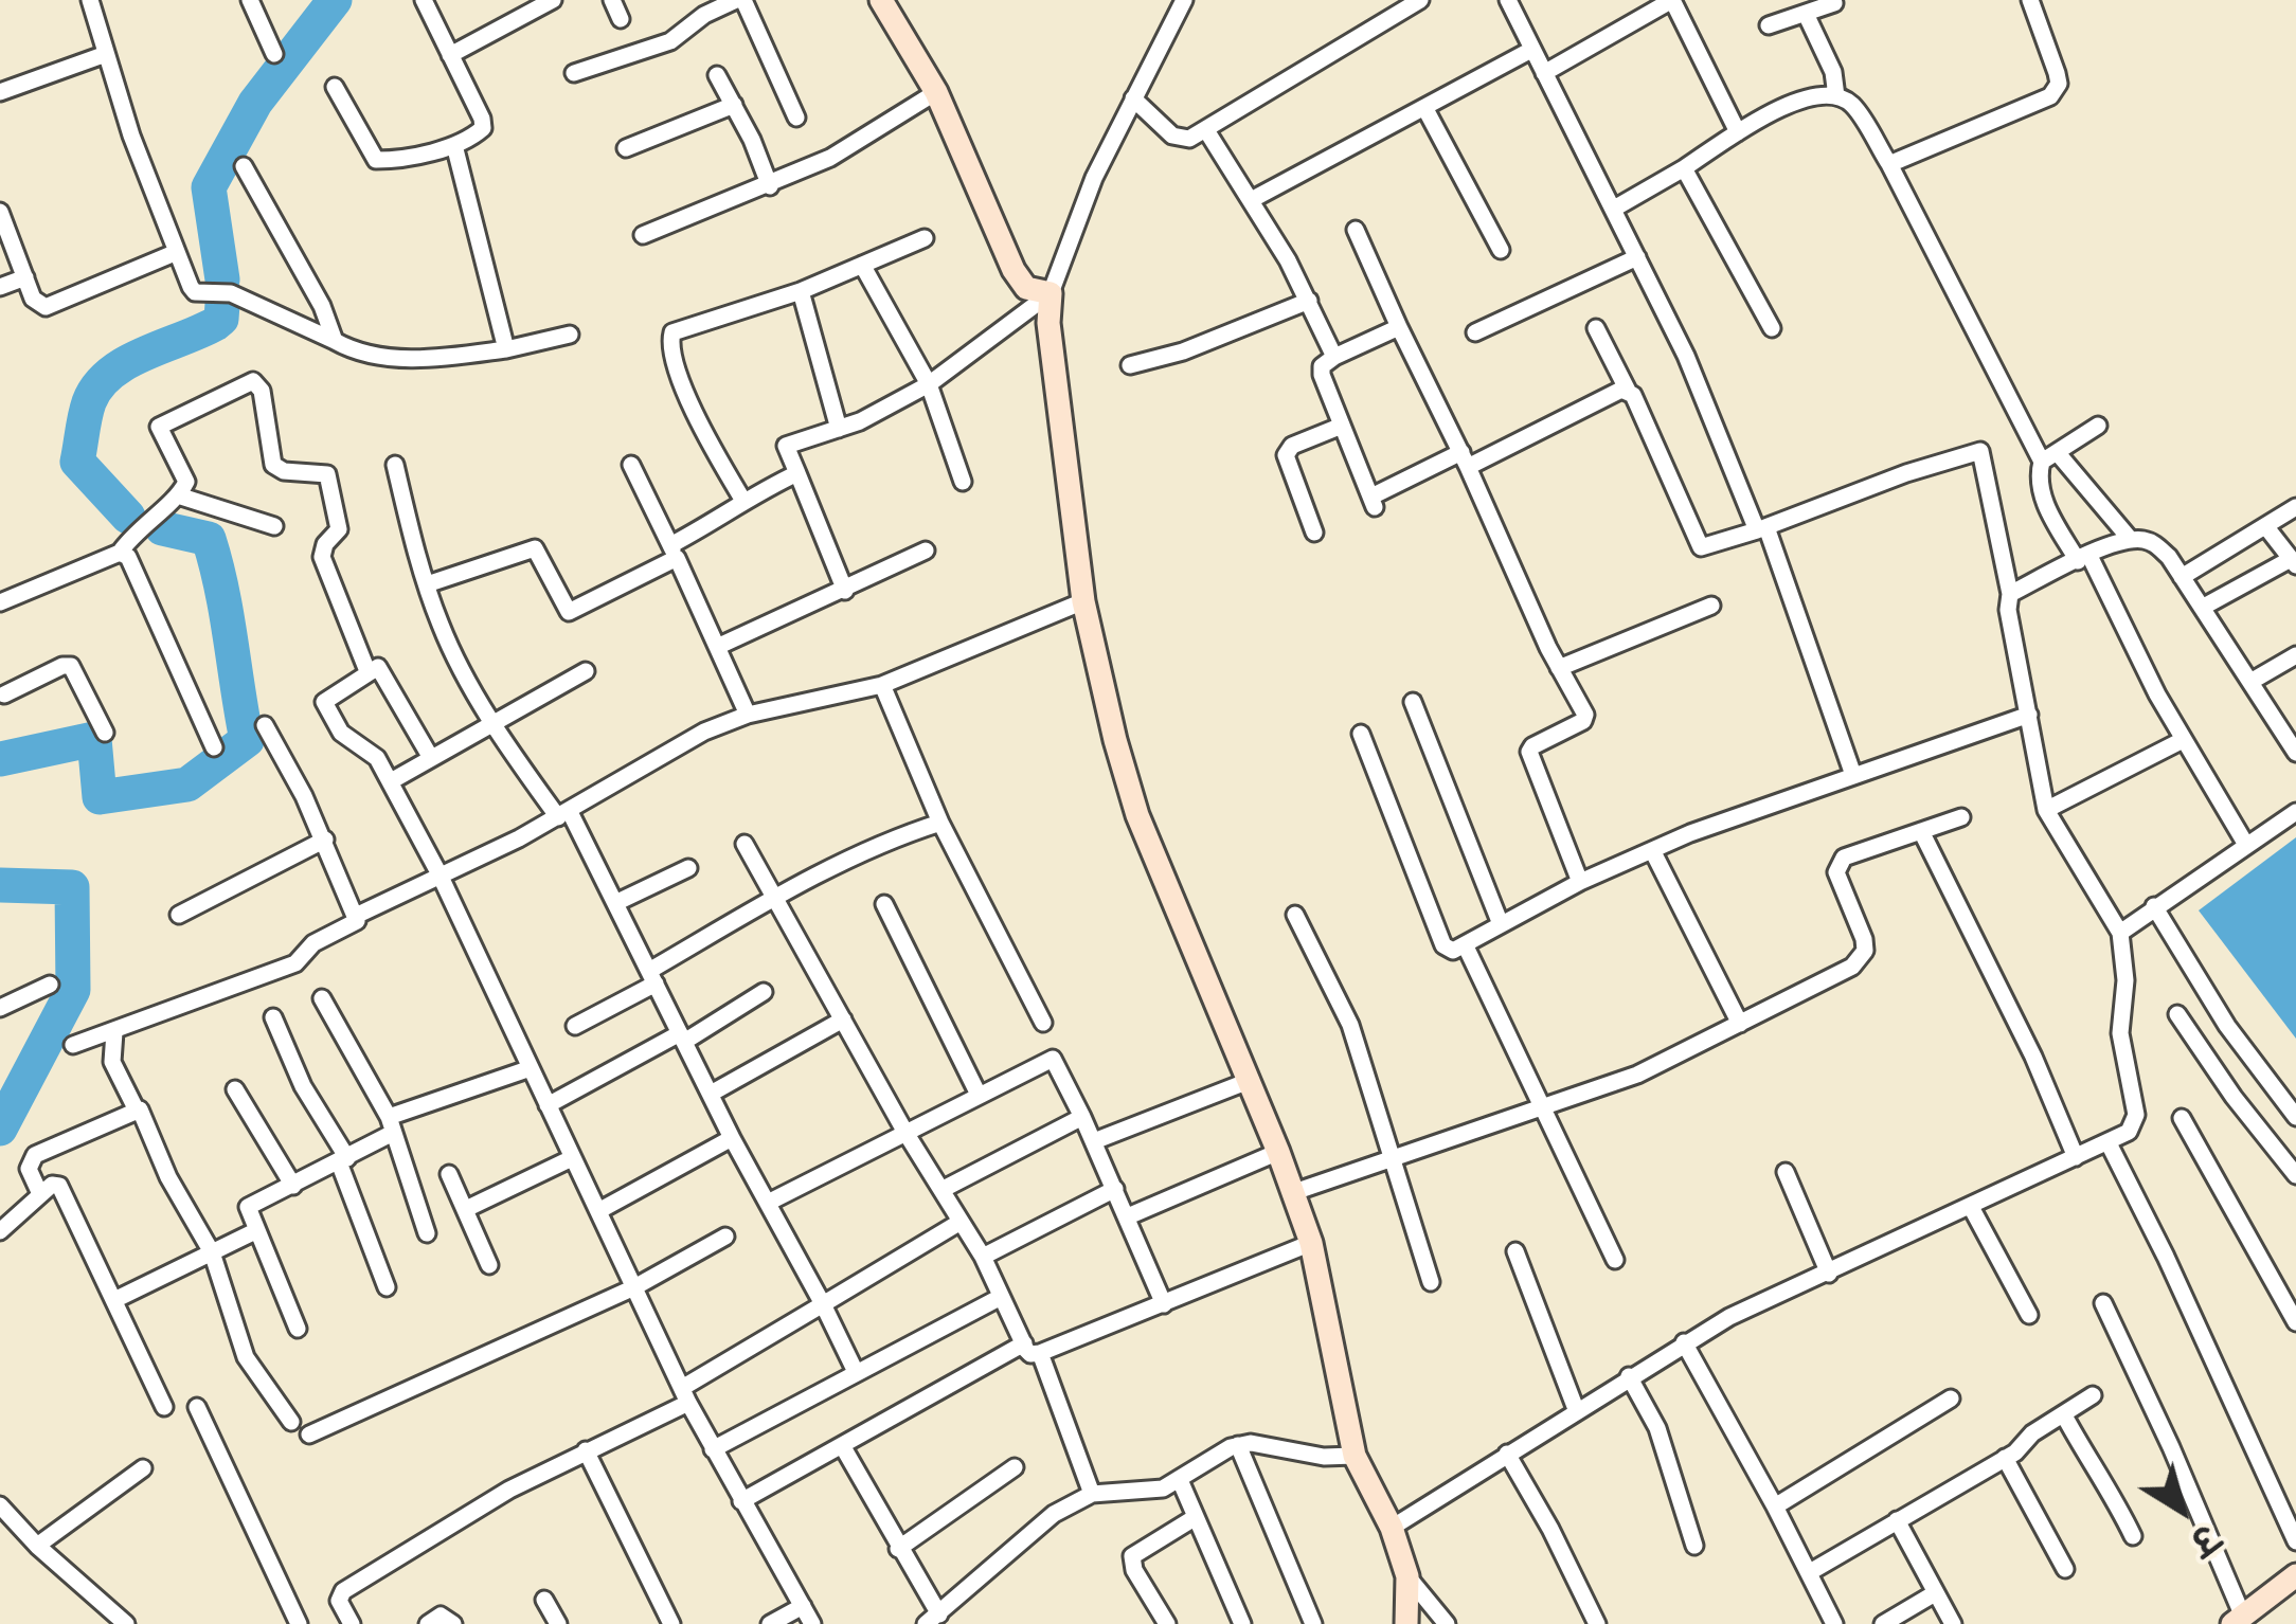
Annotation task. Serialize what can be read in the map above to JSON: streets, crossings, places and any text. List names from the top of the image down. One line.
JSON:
{"north":"bottom right"}
